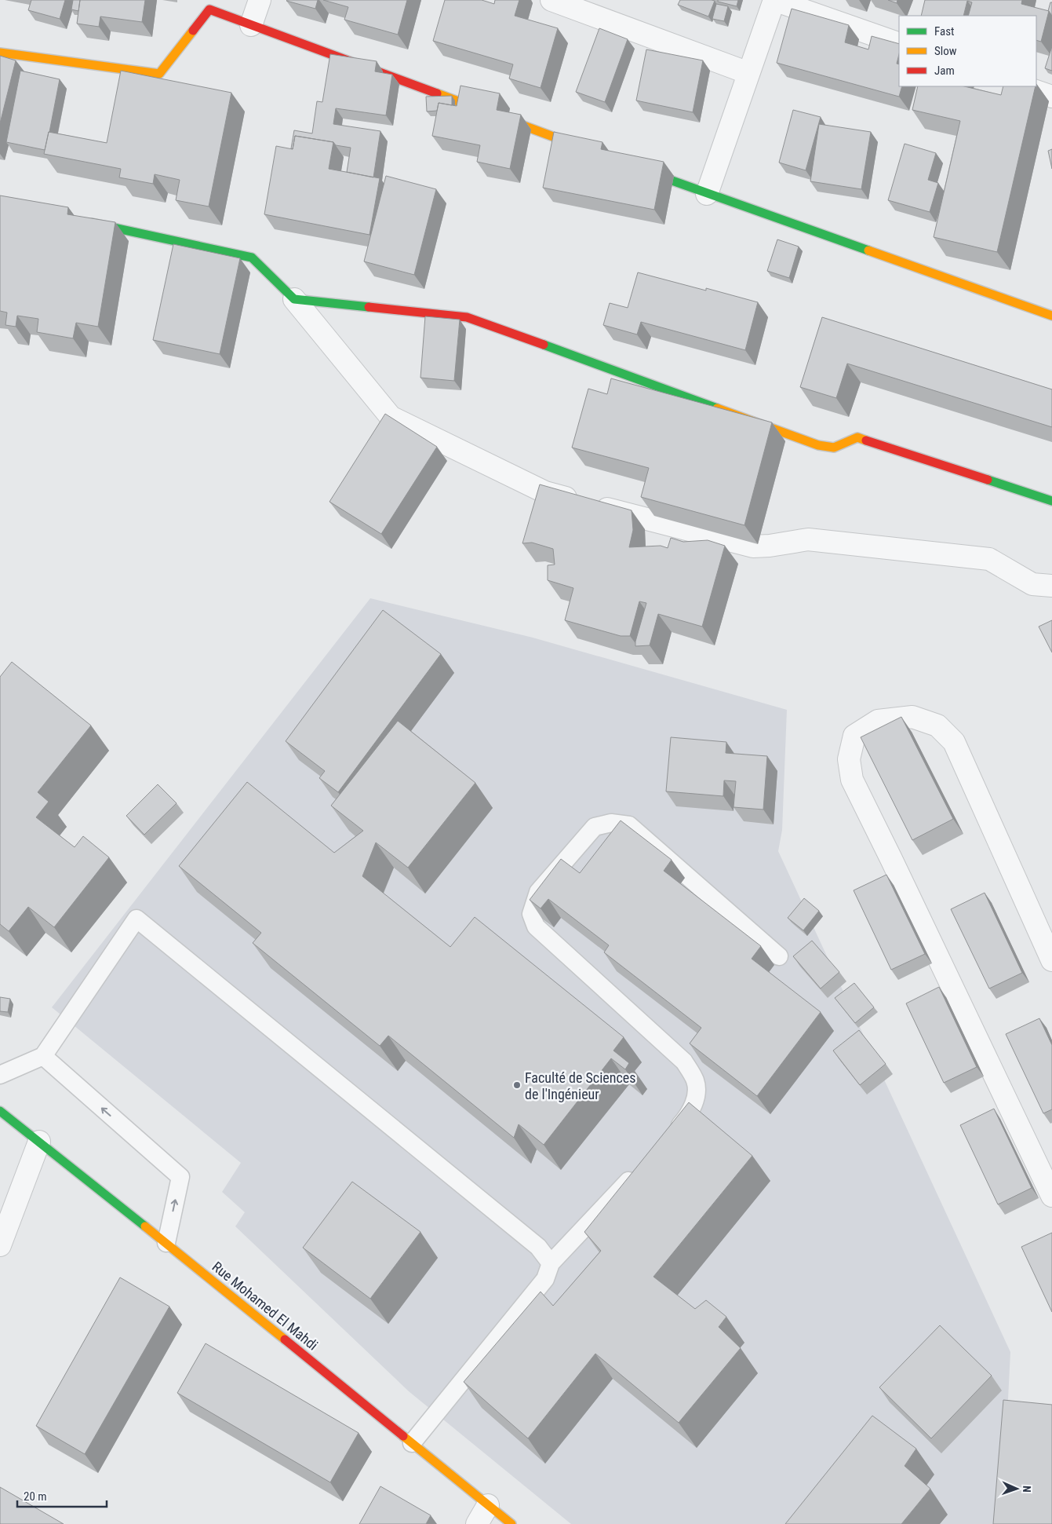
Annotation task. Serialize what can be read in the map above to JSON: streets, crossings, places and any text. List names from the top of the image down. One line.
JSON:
{"streets":{"street":["Rue Mohamed El Mahdi"]},"places":["Faculté de Sciences de l'Ingénieur"],"legend":["Fast","Slow","Jam"],"scale_bar":"20 m","north":"right"}
